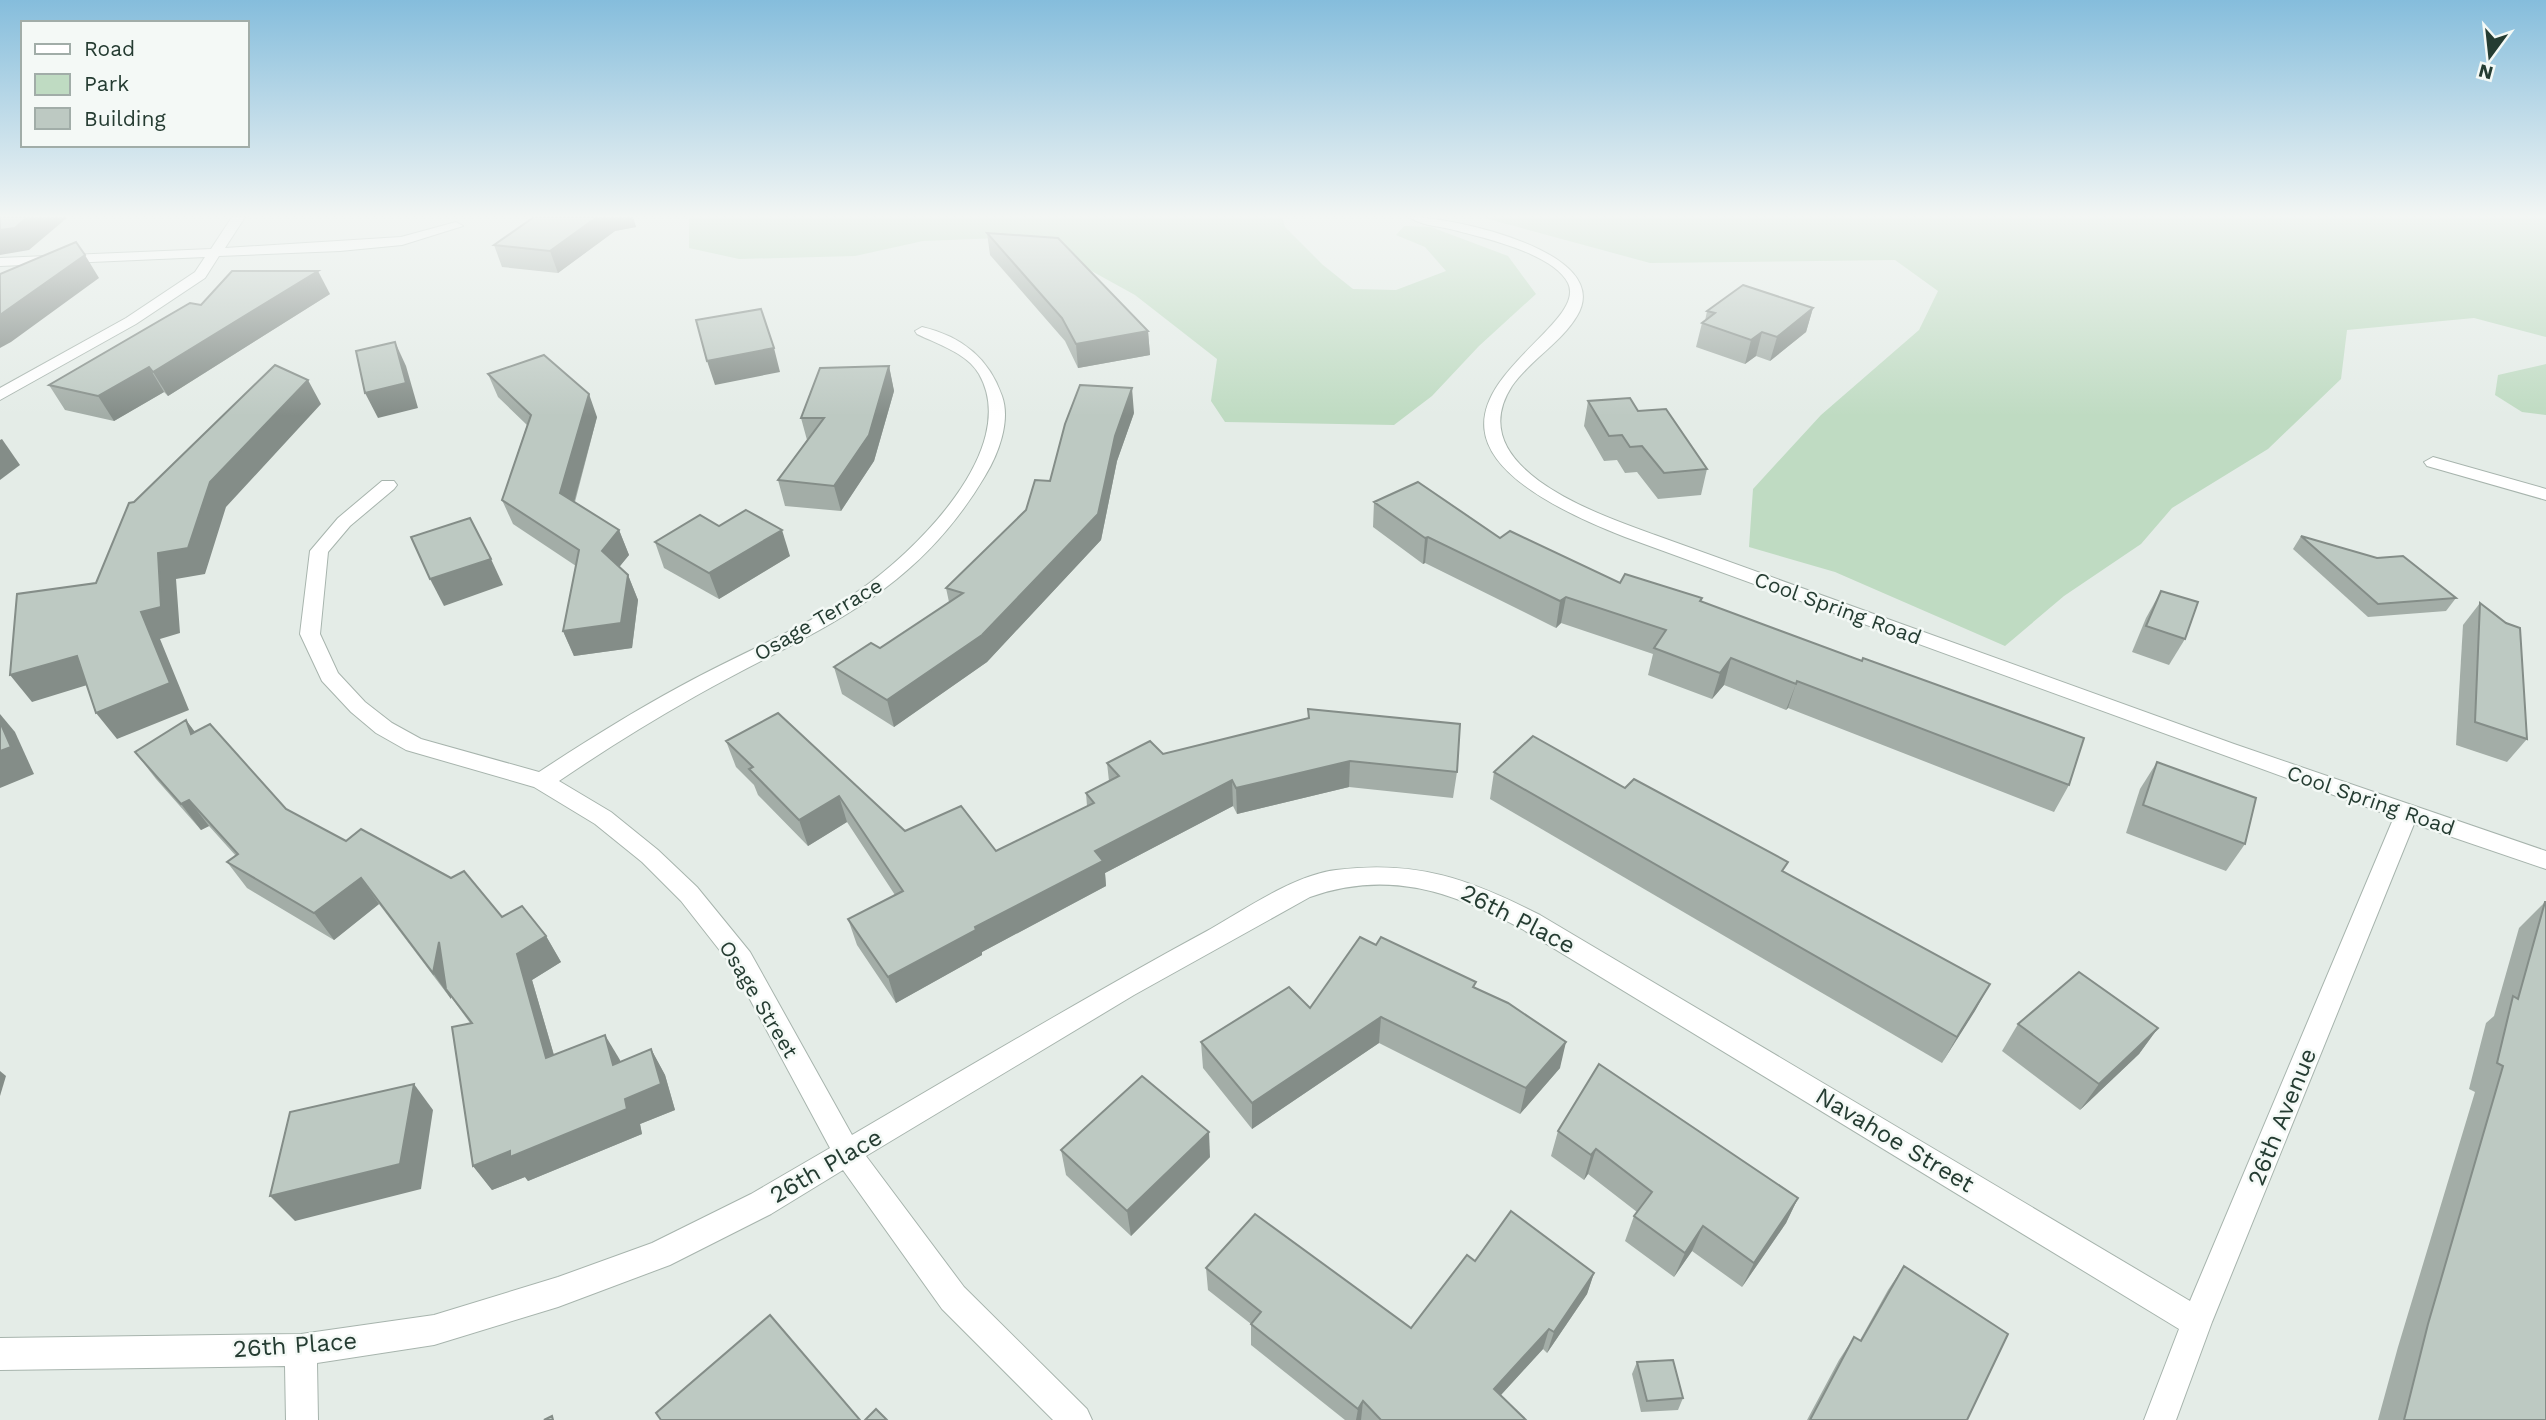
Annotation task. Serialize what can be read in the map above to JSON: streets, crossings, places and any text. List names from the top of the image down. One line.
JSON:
{"streets":{"street":["Cool Spring Road","Osage Terrace","26th Place","Osage Street","26th Avenue","Navahoe Street"]},"crossings":[["Cool Spring Road","26th Avenue"],["Osage Terrace","Osage Street"],["26th Place","Osage Street"],["26th Place","Navahoe Street"],["26th Avenue","Navahoe Street"]],"legend":["Road","Park","Building"],"north":"bottom"}
